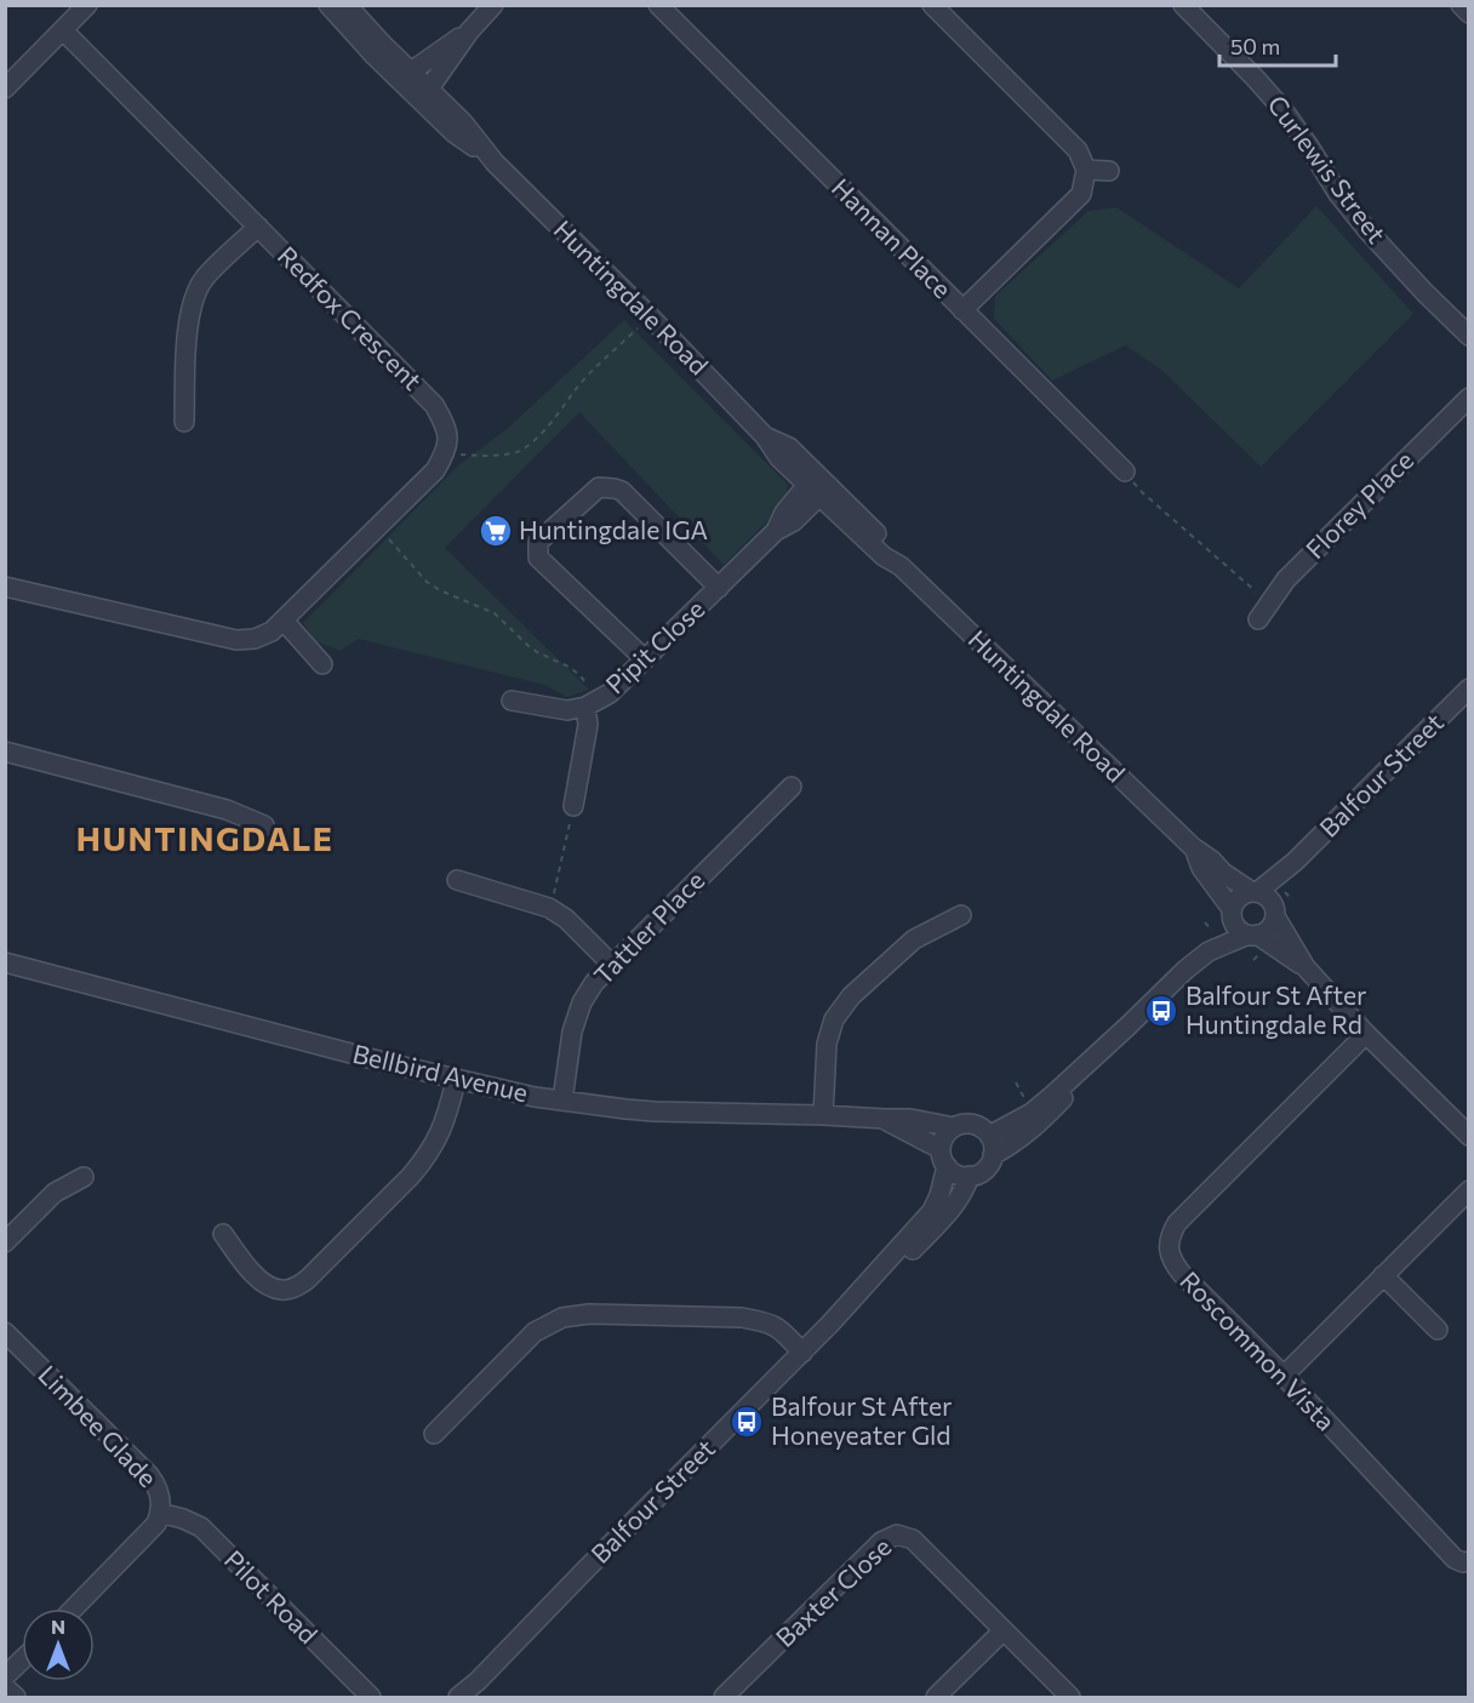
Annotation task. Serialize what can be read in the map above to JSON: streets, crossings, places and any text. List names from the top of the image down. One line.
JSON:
{"streets":{"street":["Curlewis Street","Hannan Place","Huntingdale Road","Redfox Crescent","Florey Place","Pipit Close","Balfour Street","Tattler Place","Bellbird Avenue","Roscommon Vista","Limbee Glade","Baxter Close","Pilot Road"]},"crossings":[["Huntingdale Road","Pipit Close"],["Huntingdale Road","Balfour Street"],["Balfour Street","Bellbird Avenue"],["Tattler Place","Bellbird Avenue"],["Limbee Glade","Pilot Road"]],"districts":["HUNTINGDALE"],"places":{"supermarket":["Huntingdale IGA"],"bus stop":["Balfour St After Huntingdale Rd","Balfour St After Honeyeater Gld"]},"scale_bar":"50 m","north":"top"}
